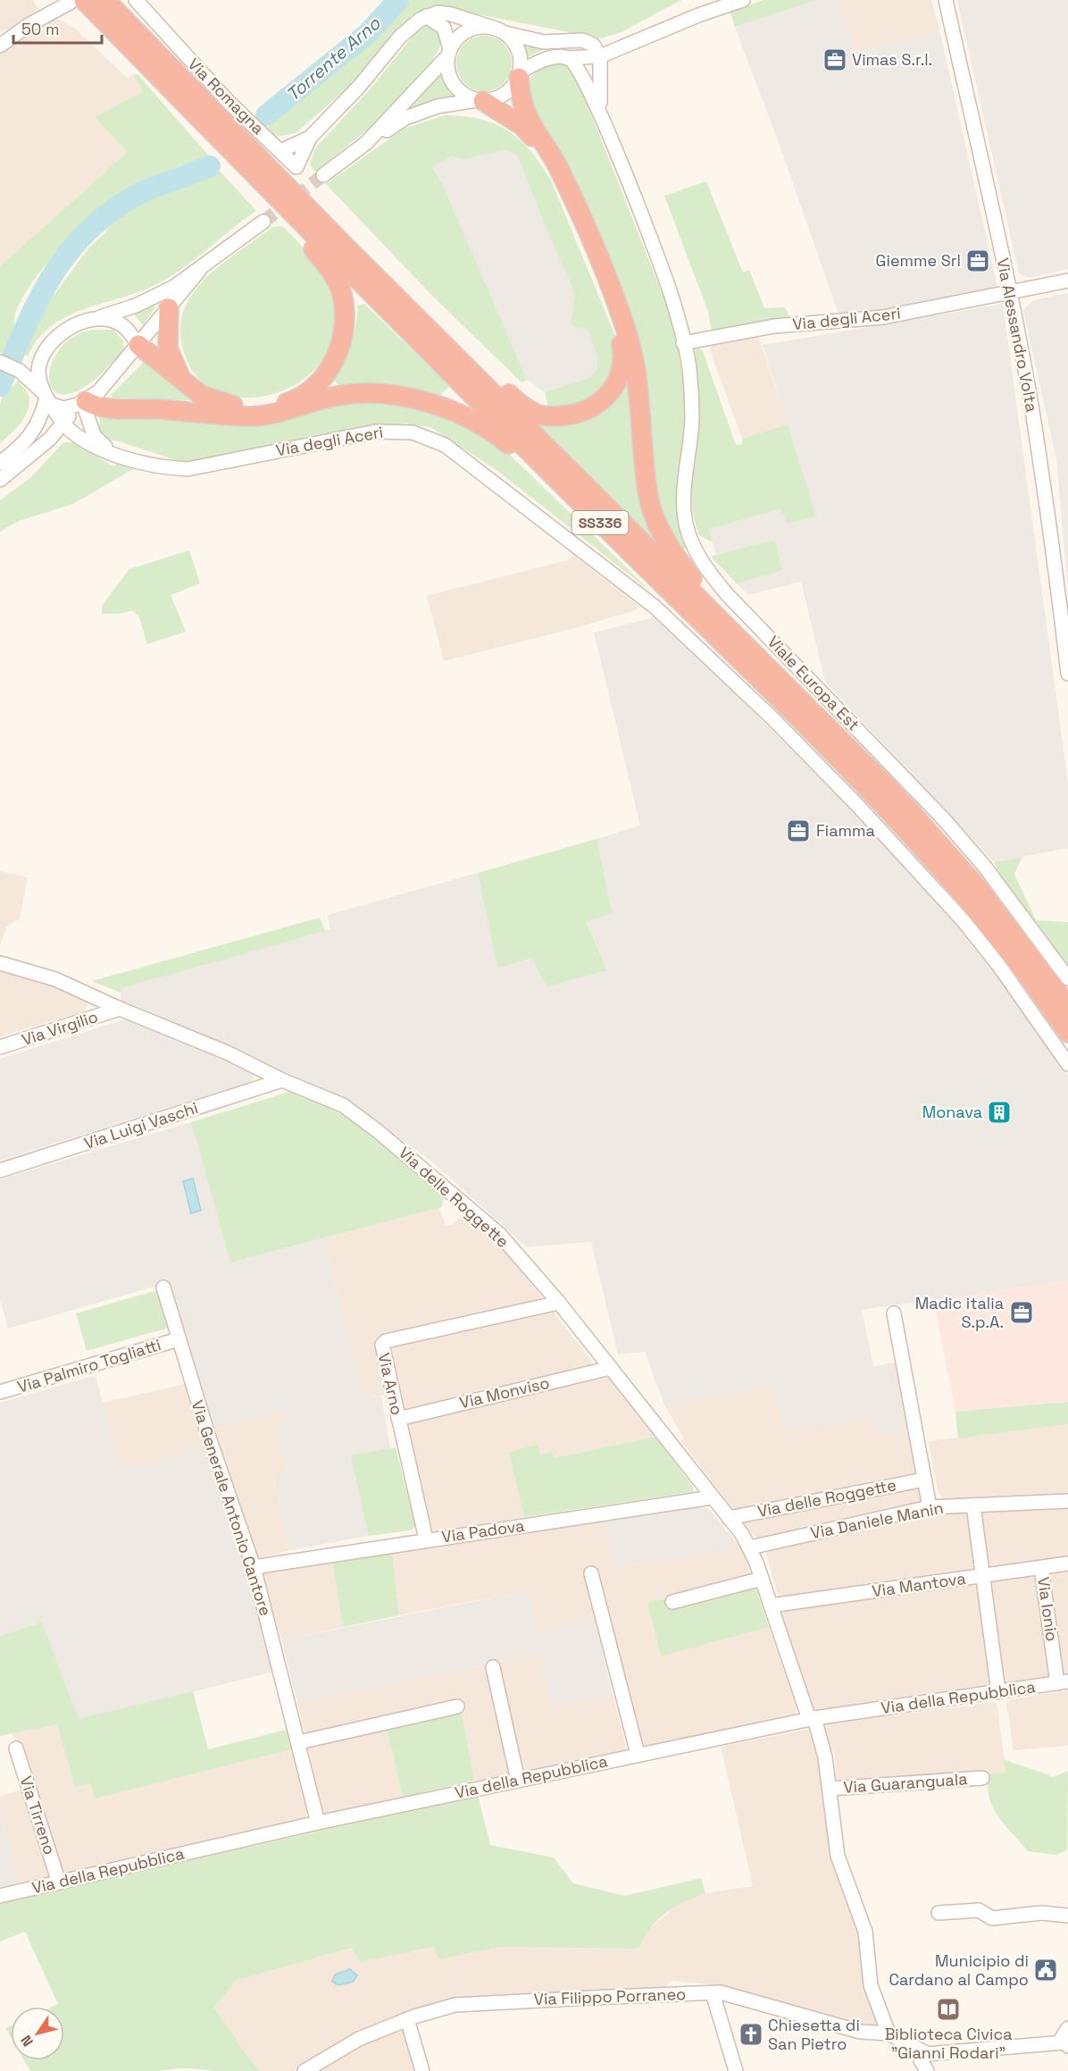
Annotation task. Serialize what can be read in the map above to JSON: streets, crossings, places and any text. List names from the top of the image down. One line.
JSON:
{"streets":{"highway":["SS336"],"street":["Via Romagna","Via degli Aceri","Via Alessandro Volta","Viale Europa Est","Via Virgilio","Via Luigi Vaschi","Via delle Roggette","Via Palmiro Togliatti","Via Arno","Via Monviso","Via Generale Antonio Cantore","Via Daniele Manin","Via Padova","Via Mantova","Via Ionio","Via della Repubblica","Via Guaranguala","Via Tirreno","Via Filippo Porraneo"]},"crossings":[["Via degli Aceri","Via Alessandro Volta"],["Via degli Aceri","Viale Europa Est"],["Via Virgilio","Via delle Roggette"],["Via Luigi Vaschi","Via delle Roggette"],["Via delle Roggette","Via Arno"],["Via delle Roggette","Via Monviso"],["Via delle Roggette","Via Daniele Manin"],["Via delle Roggette","Via Padova"],["Via delle Roggette","Via Mantova"],["Via delle Roggette","Via della Repubblica"],["Via delle Roggette","Via Guaranguala"],["Via Palmiro Togliatti","Via Generale Antonio Cantore"],["Via Arno","Via Monviso"],["Via Arno","Via Padova"],["Via Generale Antonio Cantore","Via Padova"],["Via Generale Antonio Cantore","Via della Repubblica"],["Via Mantova","Via Ionio"],["Via Ionio","Via della Repubblica"],["Via della Repubblica","Via Guaranguala"],["Via della Repubblica","Via Tirreno"],["Via Guaranguala","Via Filippo Porraneo"]],"water":["Torrente Arno"],"places":{"office":["Vimas S.r.l.","Giemme Srl","Fiamma","Madic italia S.p.A."],"building":["Monava"],"public building":["Municipio di Cardano al Campo"],"library":["Biblioteca Civica \"Gianni Rodari\""],"church":["Chiesetta di San Pietro"]},"scale_bar":"50 m","north":"bottom left"}
